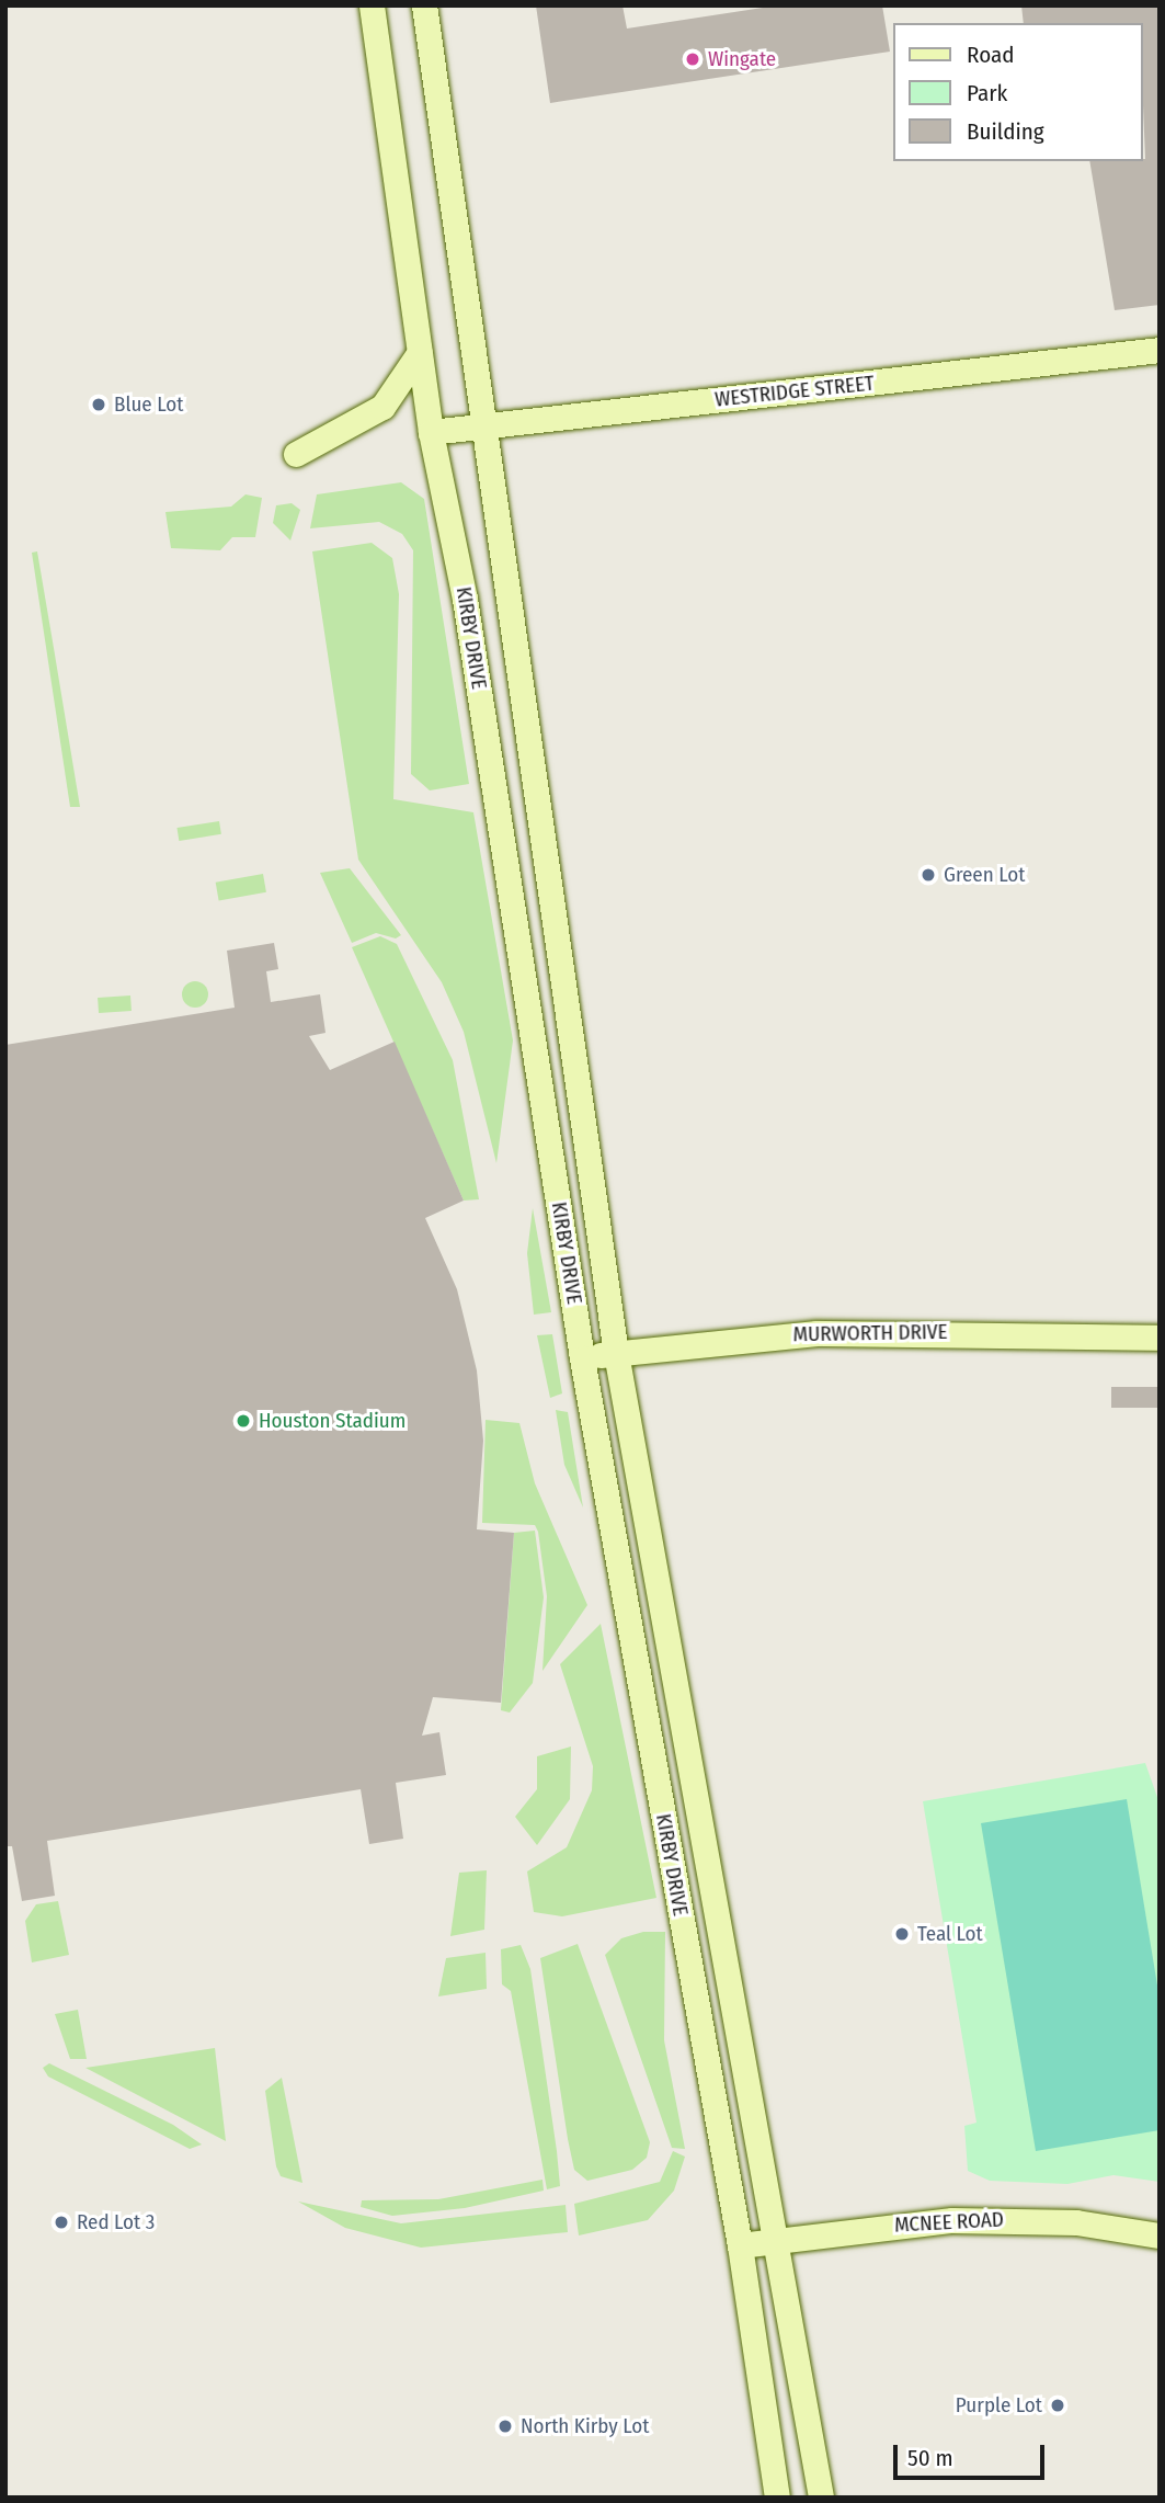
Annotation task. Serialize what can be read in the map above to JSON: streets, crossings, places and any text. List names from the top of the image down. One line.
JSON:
{"streets":{"main road":["WESTRIDGE STREET","KIRBY DRIVE","MURWORTH DRIVE","MCNEE ROAD"]},"crossings":[["WESTRIDGE STREET","KIRBY DRIVE"],["KIRBY DRIVE","MURWORTH DRIVE"],["KIRBY DRIVE","MCNEE ROAD"]],"places":["Wingate","Blue Lot","Green Lot","Houston Stadium","Teal Lot","Red Lot 3","Purple Lot","North Kirby Lot"],"legend":["Road","Park","Building"],"scale_bar":"50 m"}
